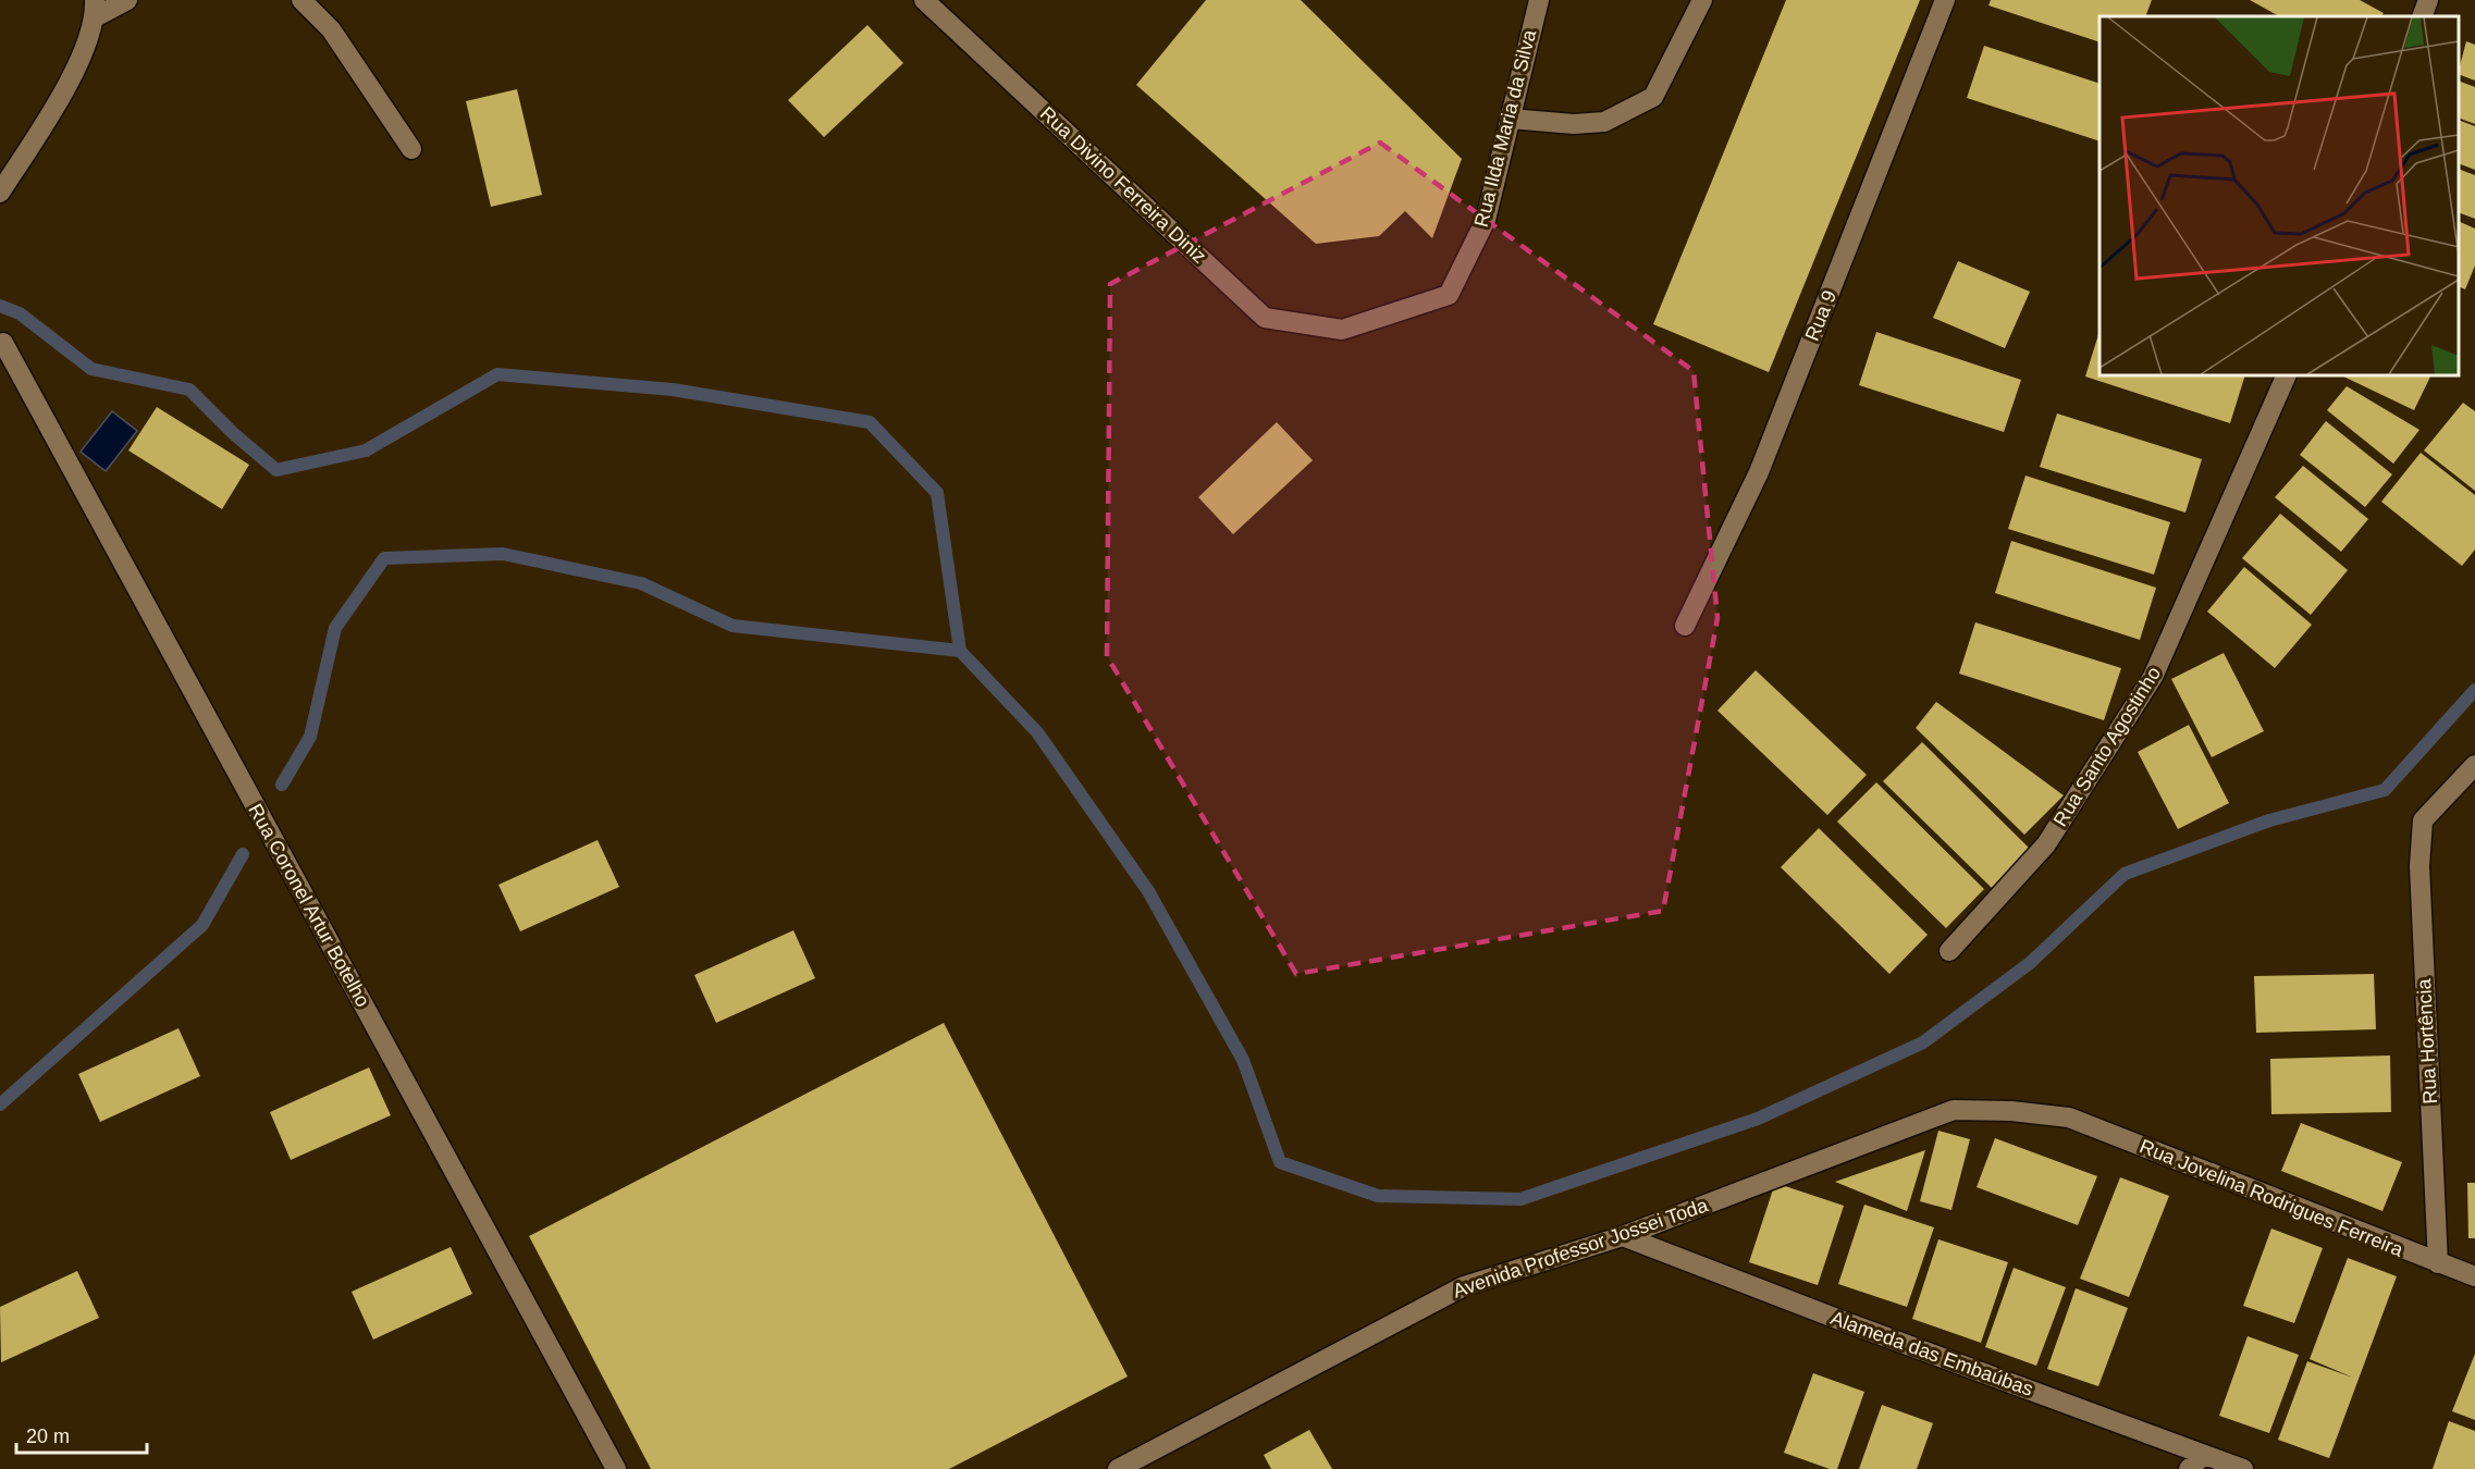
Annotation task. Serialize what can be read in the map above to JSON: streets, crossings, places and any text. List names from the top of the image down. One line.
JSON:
{"streets":{"street":["Rua Ilda Maria da Silva","Rua Divino Ferreira Diniz","Rua 9","Rua Santo Agostinho","Rua Coronel Artur Botelho","Rua Hortência","Rua Jovelina Rodrigues Ferreira","Avenida Professor Jossei Toda","Alameda das Embaúbas"]},"crossings":[["Rua Ilda Maria da Silva","Rua Divino Ferreira Diniz"],["Rua Hortência","Rua Jovelina Rodrigues Ferreira"],["Rua Jovelina Rodrigues Ferreira","Avenida Professor Jossei Toda"],["Avenida Professor Jossei Toda","Alameda das Embaúbas"]],"scale_bar":"20 m"}
